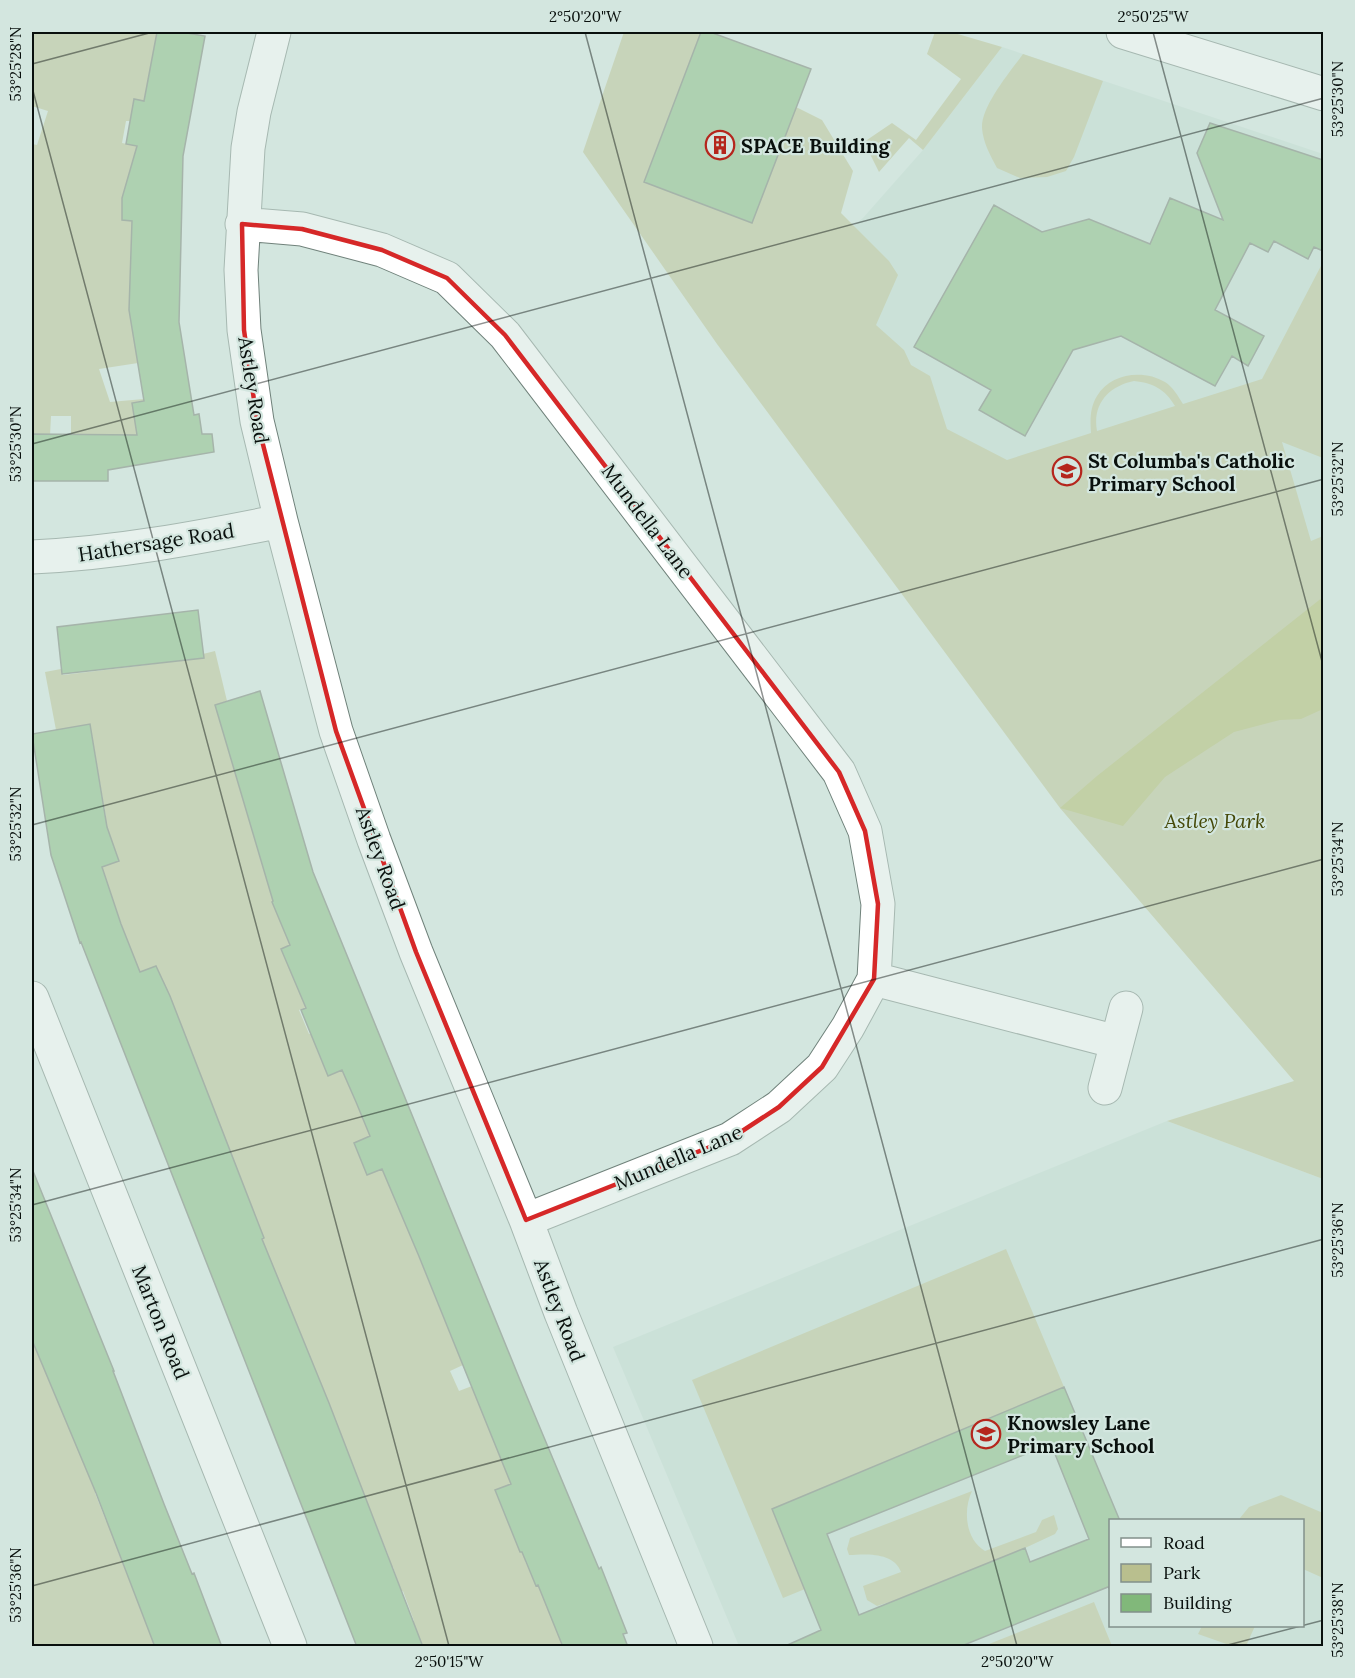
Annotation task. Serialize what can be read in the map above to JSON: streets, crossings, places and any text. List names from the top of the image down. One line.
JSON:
{"streets":{"street":["Astley Road","Mundella Lane","Hathersage Road","Marton Road"]},"crossings":[["Astley Road","Mundella Lane"],["Astley Road","Hathersage Road"]],"parks":["Astley Park"],"places":{"building":["SPACE Building"],"school or university":["St Columba's Catholic Primary School","Knowsley Lane Primary School"]},"legend":["Road","Park","Building"],"coordinates":["2°50'20\"W","2°50'25\"W","53°25'28\"N","53°25'30\"N","53°25'32\"N","53°25'34\"N","53°25'36\"N","53°25'38\"N","2°50'15\"W"]}
